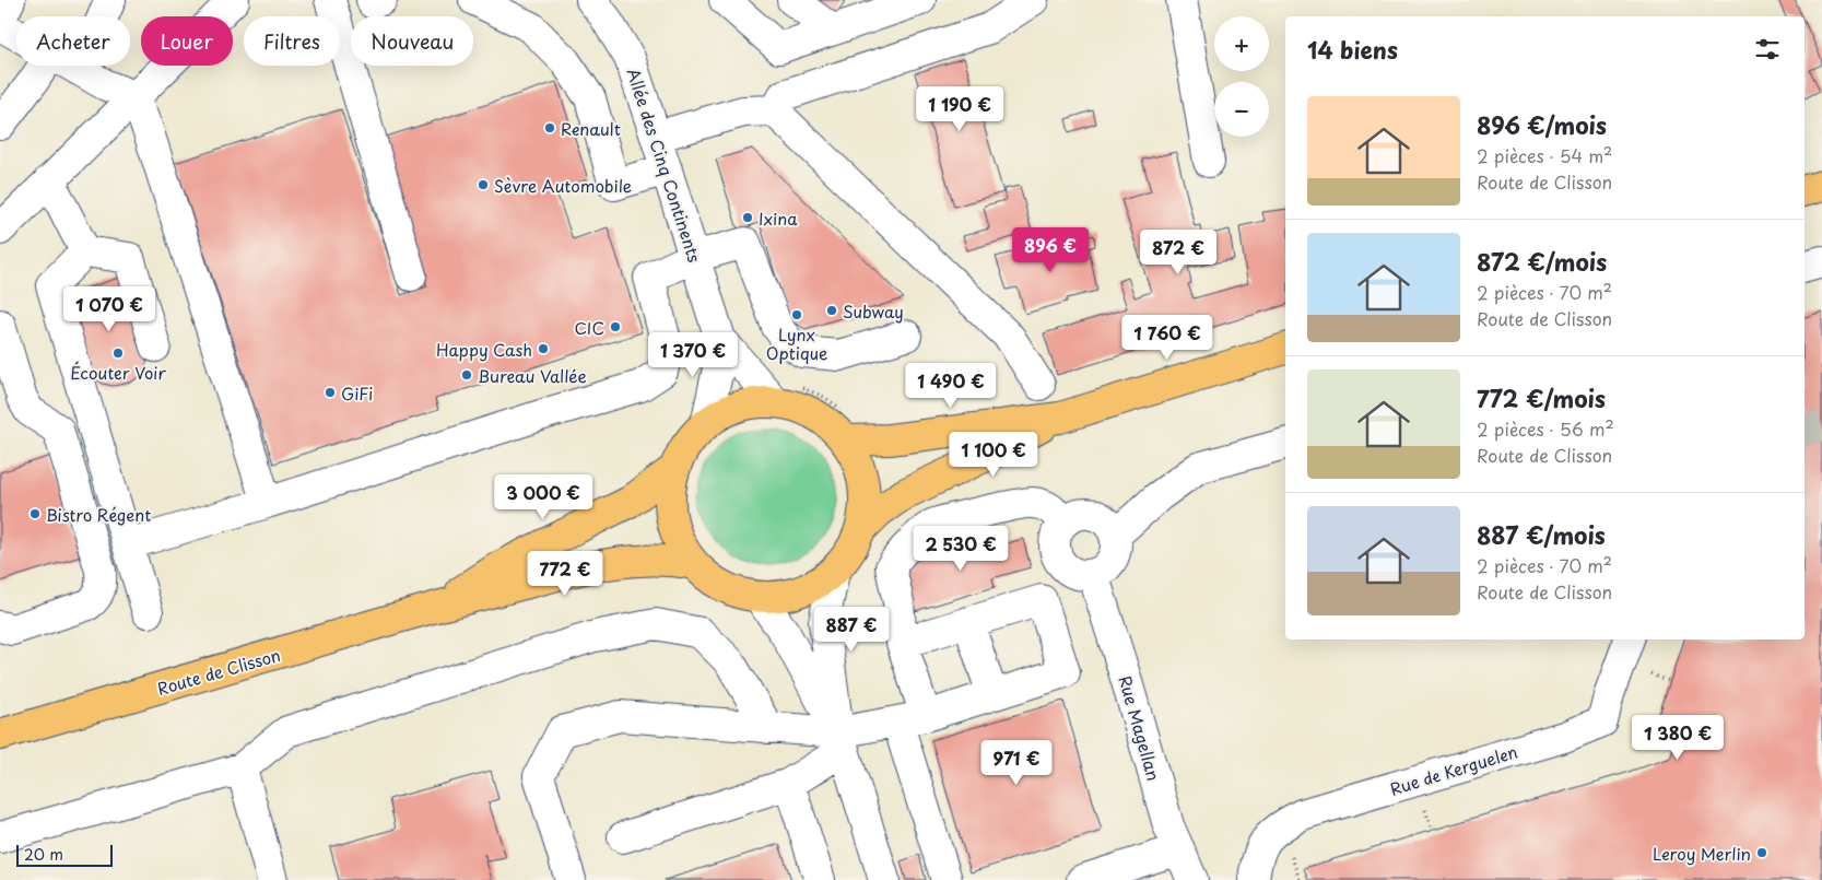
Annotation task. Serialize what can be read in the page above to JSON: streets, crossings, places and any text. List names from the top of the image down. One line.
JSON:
{"streets":{"main road":["Route de Clisson"],"street":["Allée des Cinq Continents","Rue Magellan","Rue de Kerguelen"]},"crossings":[["Allée des Cinq Continents","Route de Clisson"]],"places":["Renault","Sèvre Automobile","Ixina","Subway","Lynx Optique","CIC","Happy Cash","Écouter Voir","Bureau Vallée","GiFi","Bistro Régent","Leroy Merlin"],"scale_bar":"20 m","page":{"map_buttons":["+","−"],"chip":["Acheter","Louer","Filtres","Nouveau"],"heading":"14 biens","list":[{"name":"896 €/mois","note":"2 pièces · 54 m² · Route de Clisson"},{"name":"872 €/mois","note":"2 pièces · 70 m² · Route de Clisson"},{"name":"772 €/mois","note":"2 pièces · 56 m² · Route de Clisson"},{"name":"887 €/mois","note":"2 pièces · 70 m² · Route de Clisson"}],"price":["1 190 €","896 €","872 €","1 070 €","1 760 €","1 370 €","1 490 €","1 100 €","3 000 €","2 530 €","772 €","887 €","1 380 €","971 €"],"scale":"20 m"}}
